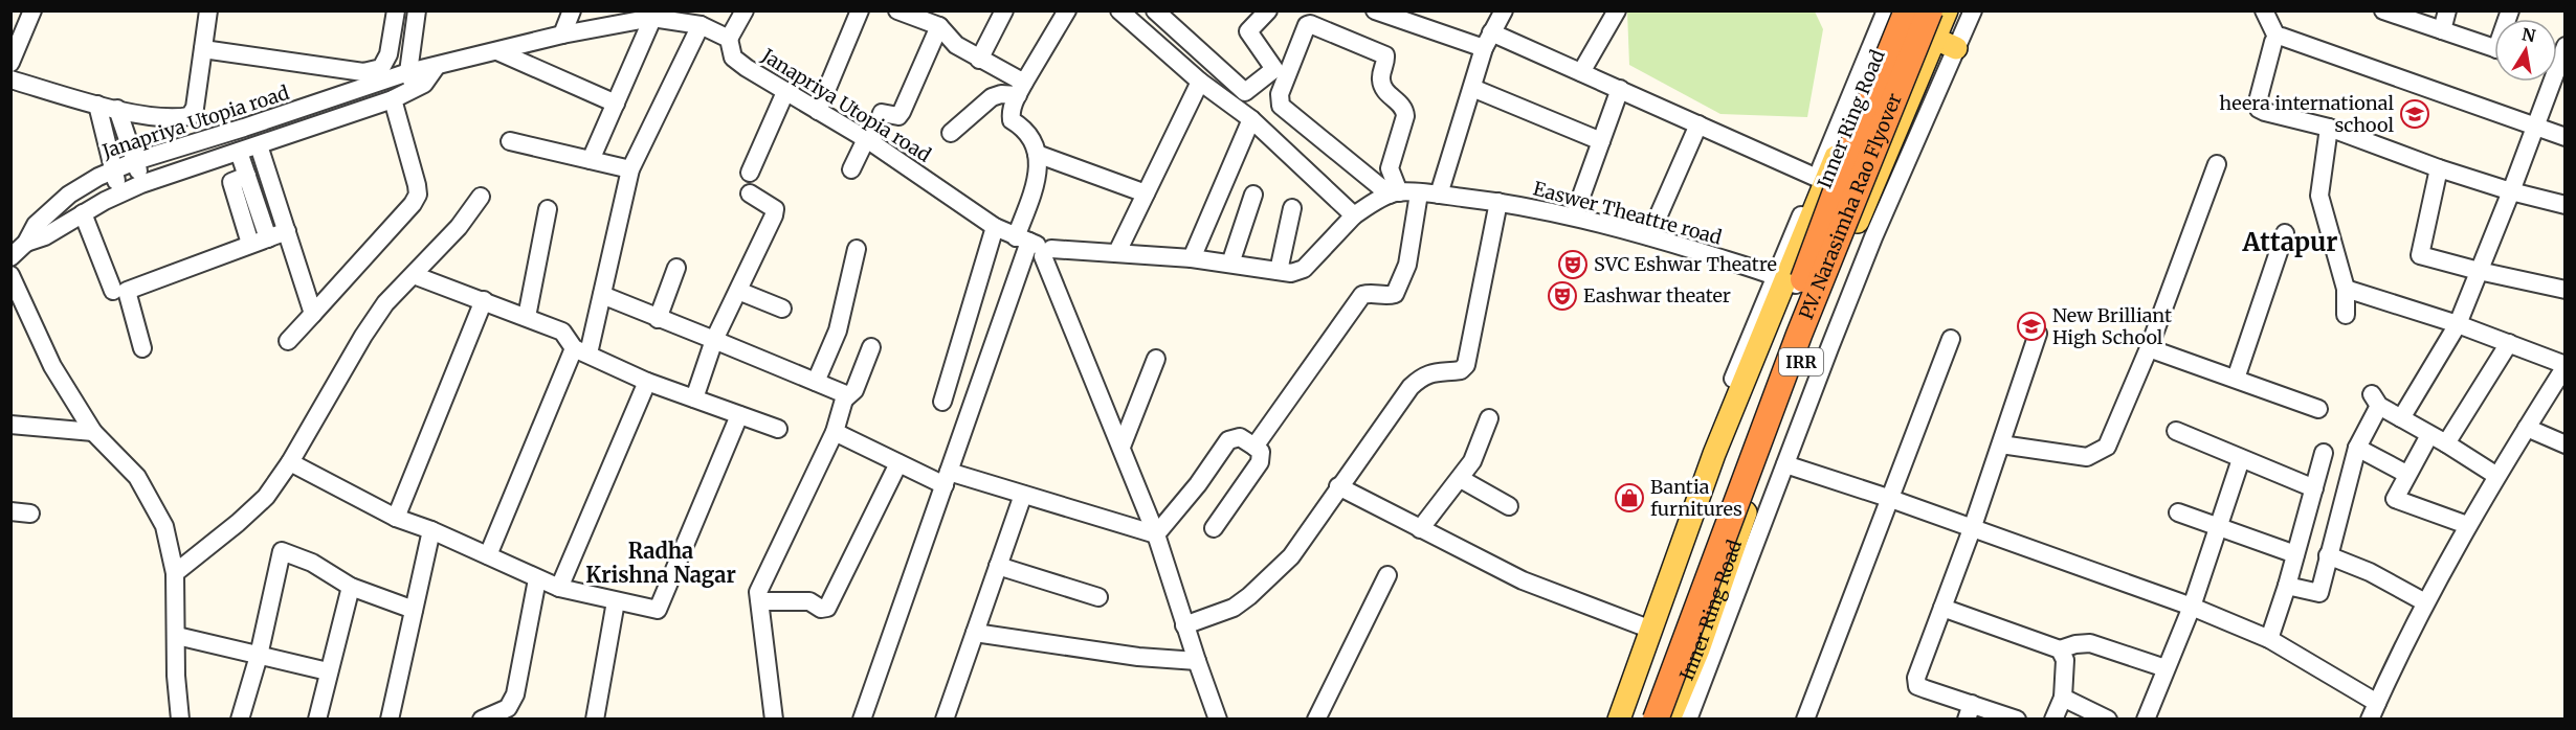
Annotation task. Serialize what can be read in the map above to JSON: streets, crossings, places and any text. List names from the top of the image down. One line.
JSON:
{"streets":{"highway":["P.V. Narasimha Rao Flyover"],"main road":["Inner Ring Road","IRR"],"street":["Janapriya Utopia road","Easwer Theattre road"]},"crossings":[["Inner Ring Road","Easwer Theattre road"]],"districts":["Attapur","Radha Krishna Nagar"],"places":{"school or university":["heera international school","New Brilliant High School"],"theatre":["SVC Eshwar Theatre","Eashwar theater"],"shop":["Bantia furnitures"]},"north":"top"}
